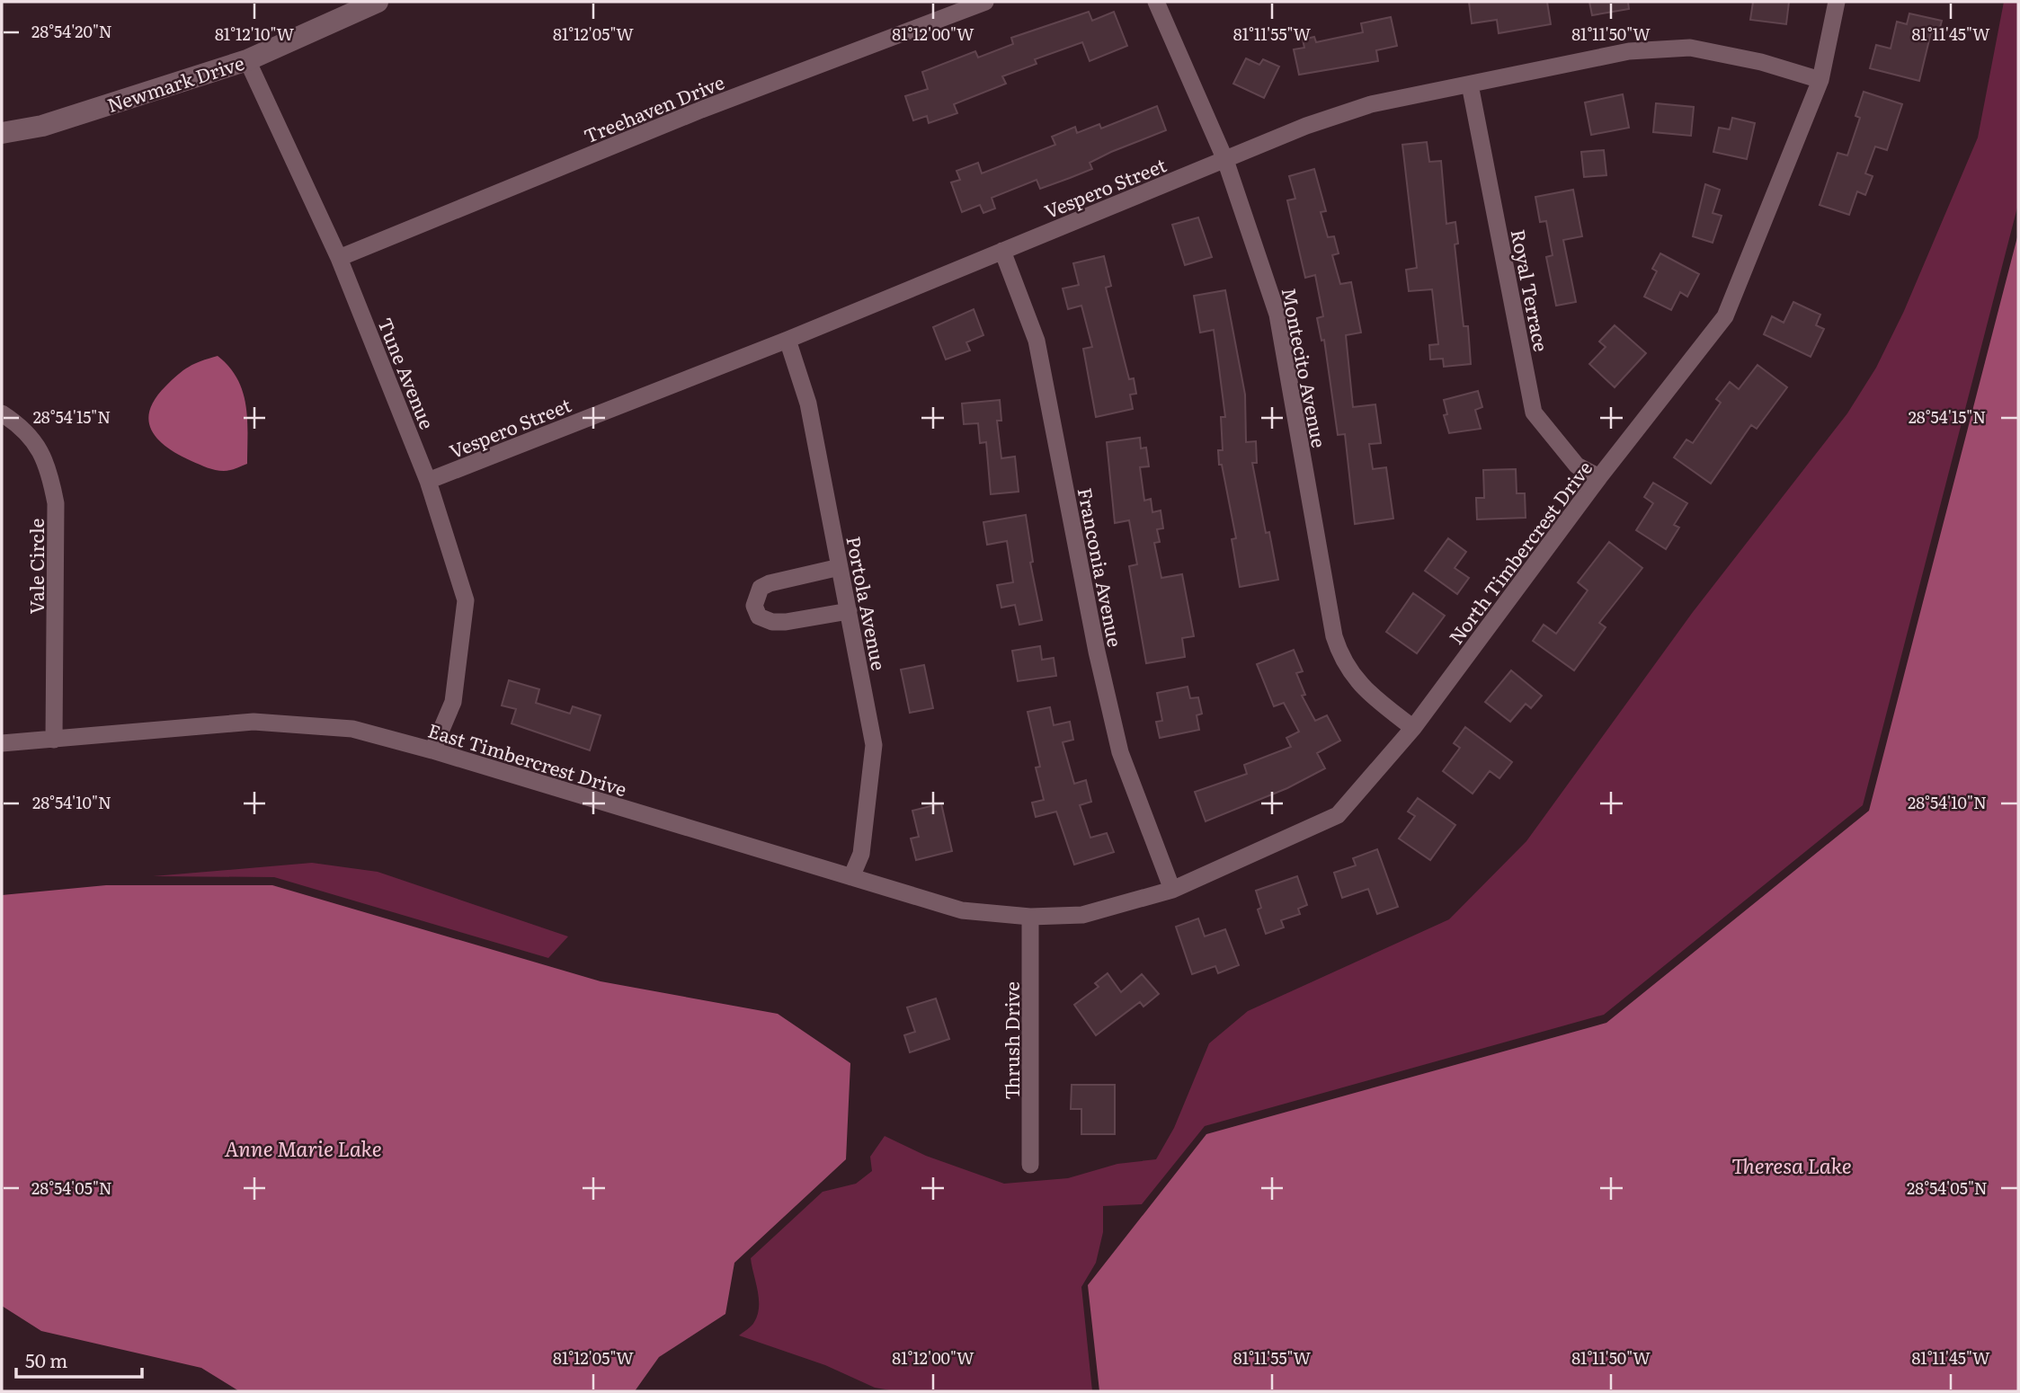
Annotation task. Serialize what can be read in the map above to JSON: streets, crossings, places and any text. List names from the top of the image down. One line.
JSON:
{"streets":{"street":["Newmark Drive","Treehaven Drive","Vespero Street","Royal Terrace","Montecito Avenue","Tune Avenue","North Timbercrest Drive","Vale Circle","Franconia Avenue","Portola Avenue","East Timbercrest Drive","Thrush Drive"]},"crossings":[["Newmark Drive","Tune Avenue"],["Treehaven Drive","Tune Avenue"],["Vespero Street","Royal Terrace"],["Vespero Street","Montecito Avenue"],["Vespero Street","Tune Avenue"],["Vespero Street","North Timbercrest Drive"],["Vespero Street","Franconia Avenue"],["Vespero Street","Portola Avenue"],["Royal Terrace","North Timbercrest Drive"],["Montecito Avenue","North Timbercrest Drive"],["Tune Avenue","East Timbercrest Drive"],["North Timbercrest Drive","Franconia Avenue"],["North Timbercrest Drive","East Timbercrest Drive"],["North Timbercrest Drive","Thrush Drive"],["Vale Circle","East Timbercrest Drive"],["Portola Avenue","East Timbercrest Drive"],["East Timbercrest Drive","Thrush Drive"]],"water":["Anne Marie Lake","Theresa Lake"],"scale_bar":"50 m","coordinates":["28°54'20\"N","81°12'10\"W","81°12'05\"W","81°12'00\"W","81°11'55\"W","81°11'50\"W","81°11'45\"W","28°54'15\"N","28°54'10\"N","28°54'05\"N"]}
